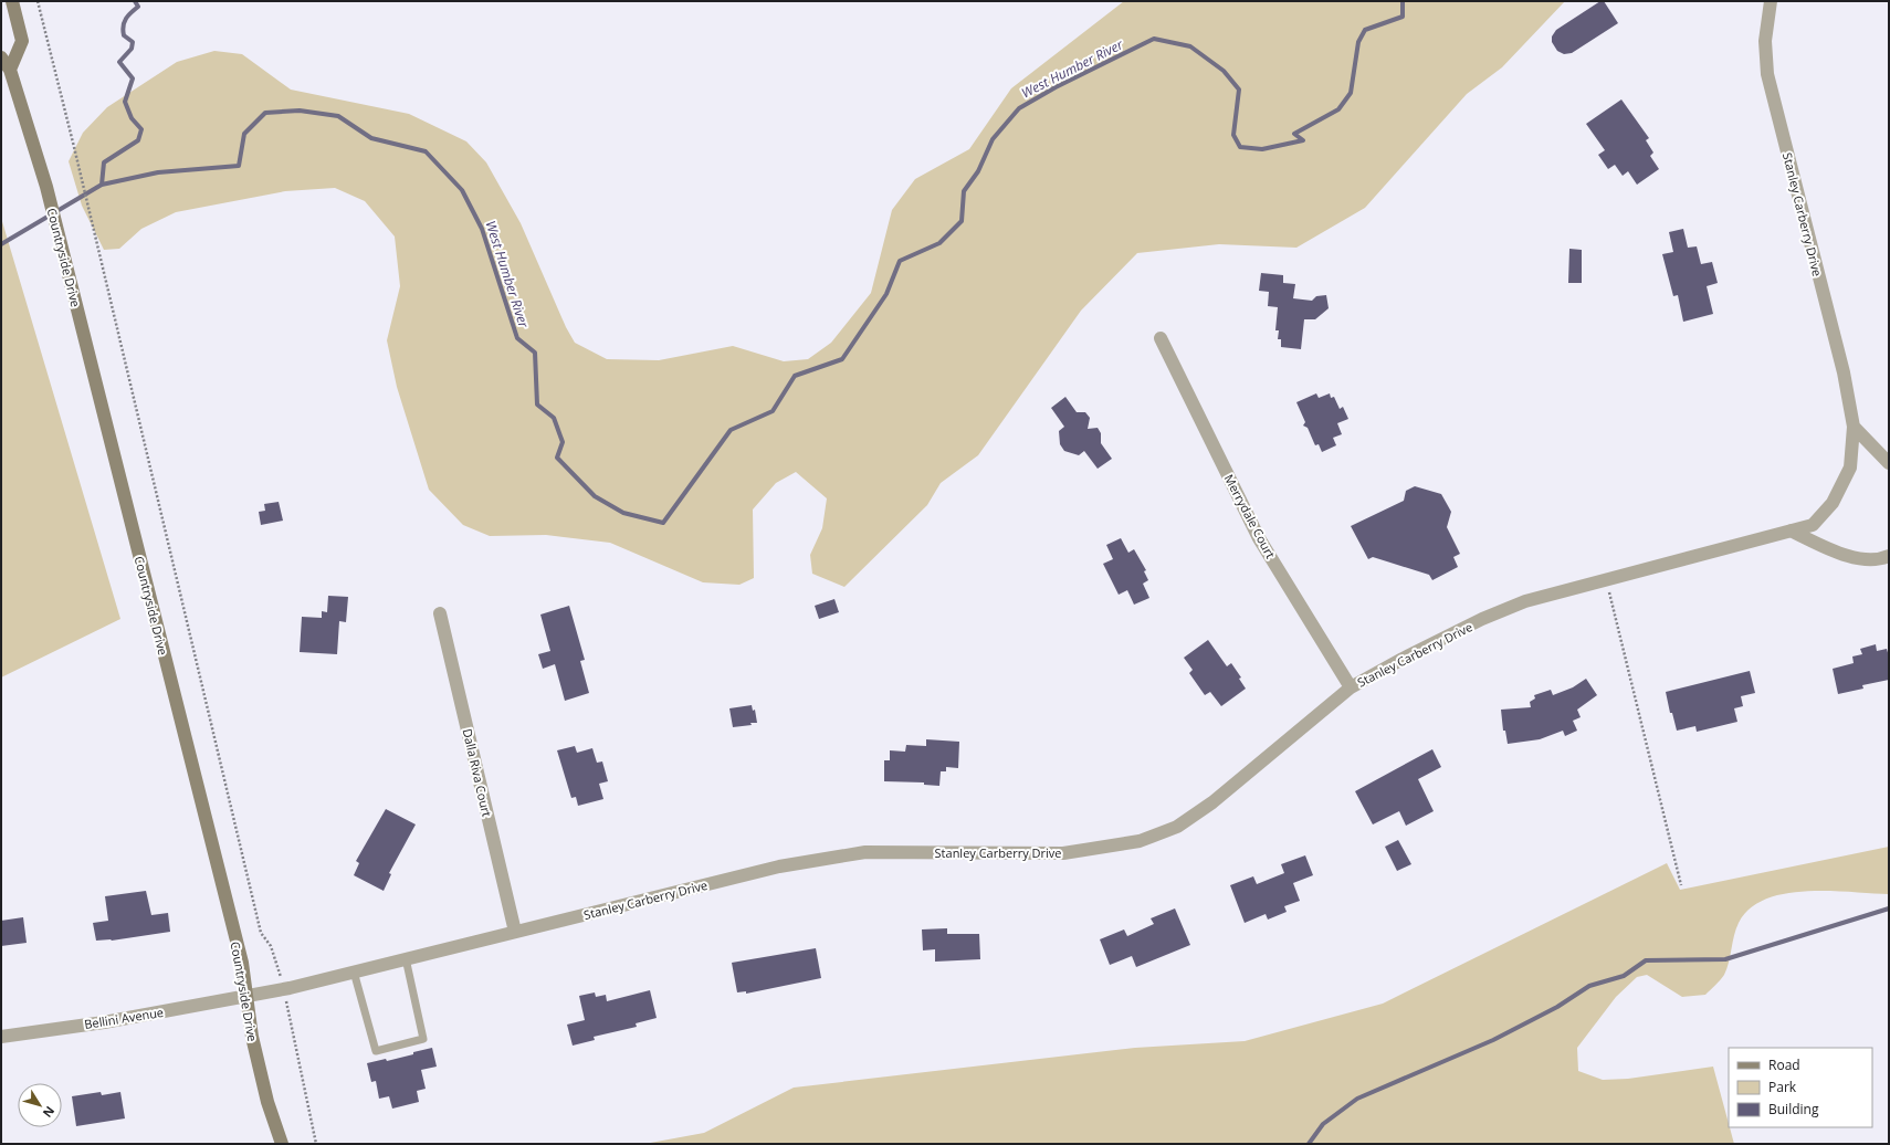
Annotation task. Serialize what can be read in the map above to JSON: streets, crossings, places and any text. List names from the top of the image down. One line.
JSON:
{"streets":{"main road":["Countryside Drive"],"street":["Stanley Carberry Drive","Merrydale Court","Dalla Riva Court","Bellini Avenue"]},"crossings":[["Stanley Carberry Drive","Countryside Drive"],["Stanley Carberry Drive","Merrydale Court"],["Stanley Carberry Drive","Dalla Riva Court"],["Stanley Carberry Drive","Bellini Avenue"],["Countryside Drive","Bellini Avenue"]],"water":["West Humber River"],"legend":["Road","Park","Building"],"north":"bottom right"}
